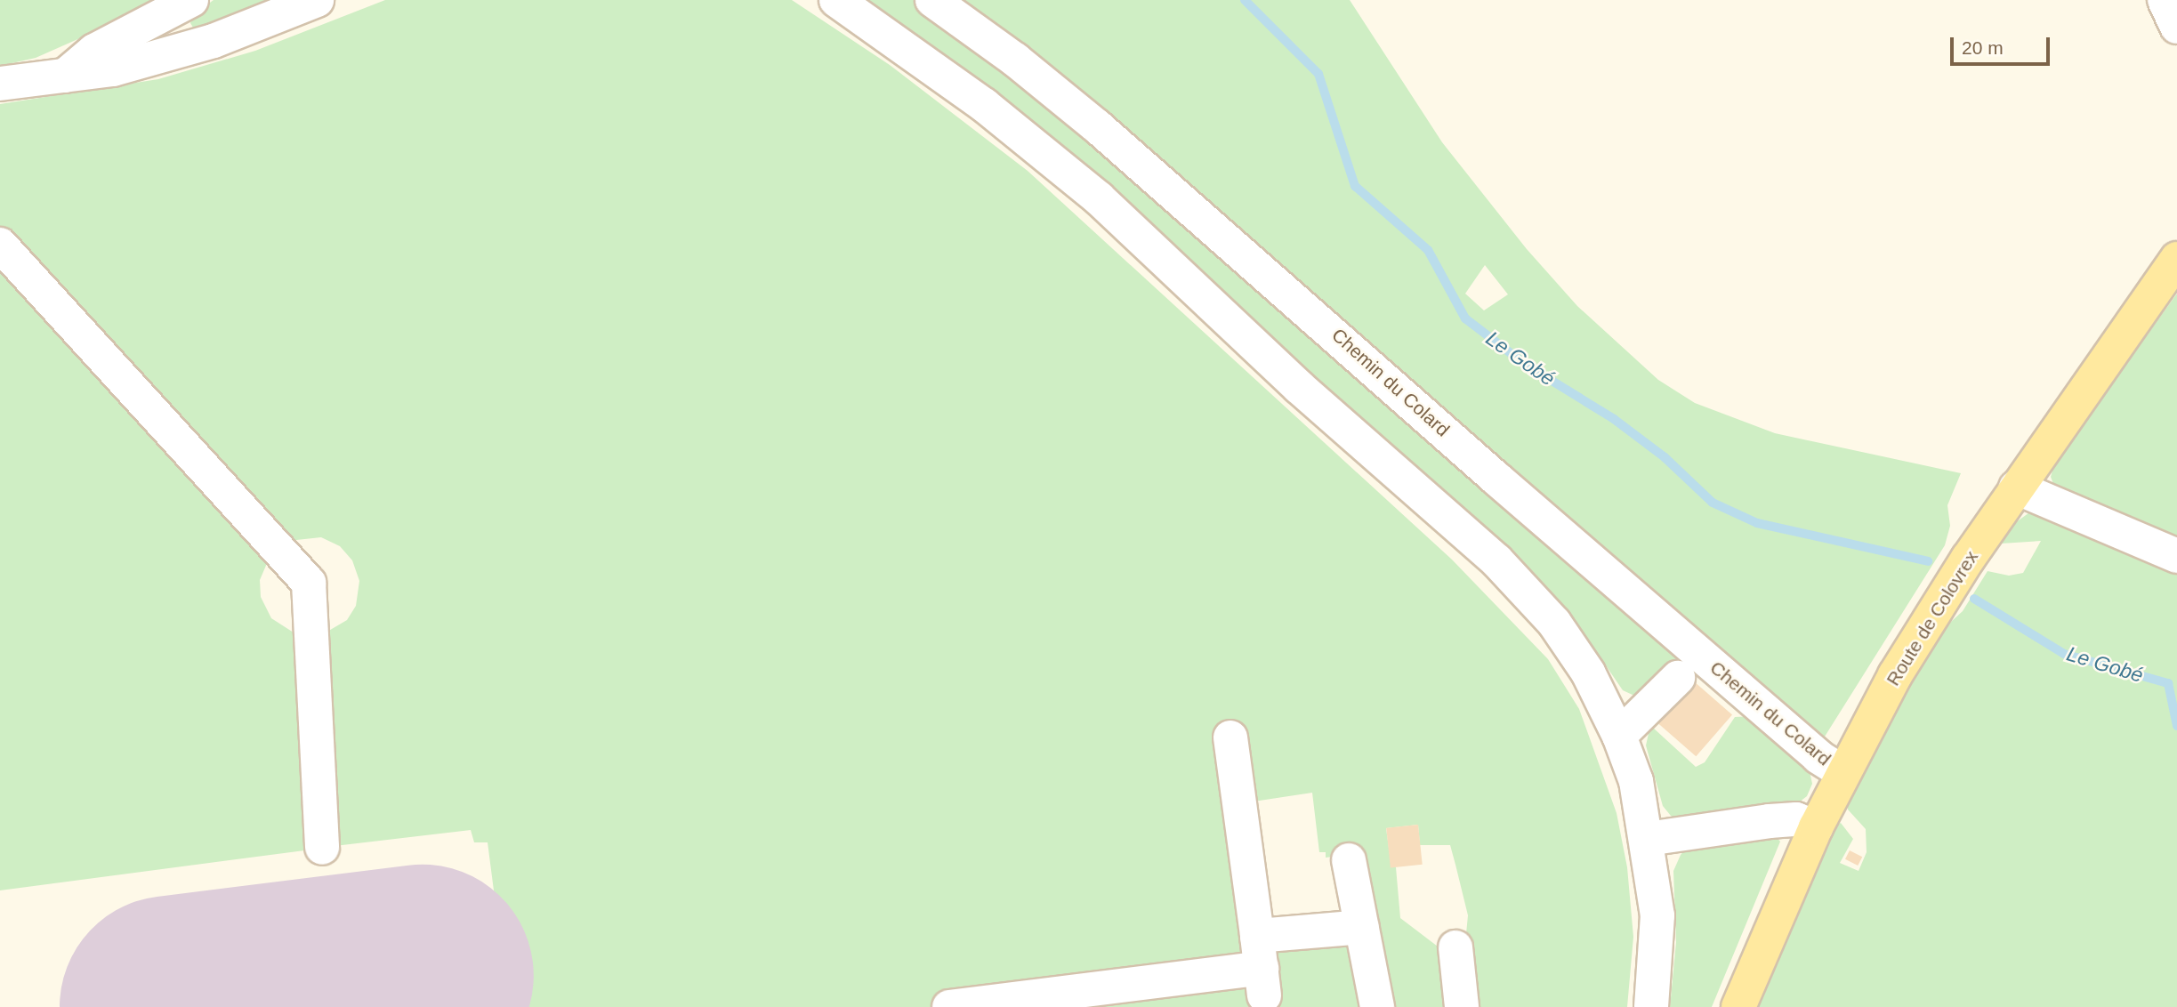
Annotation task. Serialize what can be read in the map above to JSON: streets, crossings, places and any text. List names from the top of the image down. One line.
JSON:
{"streets":{"main road":["Route de Colovrex"],"street":["Chemin du Colard"]},"crossings":[["Chemin du Colard","Route de Colovrex"]],"water":["Le Gobé"],"scale_bar":"20 m"}
